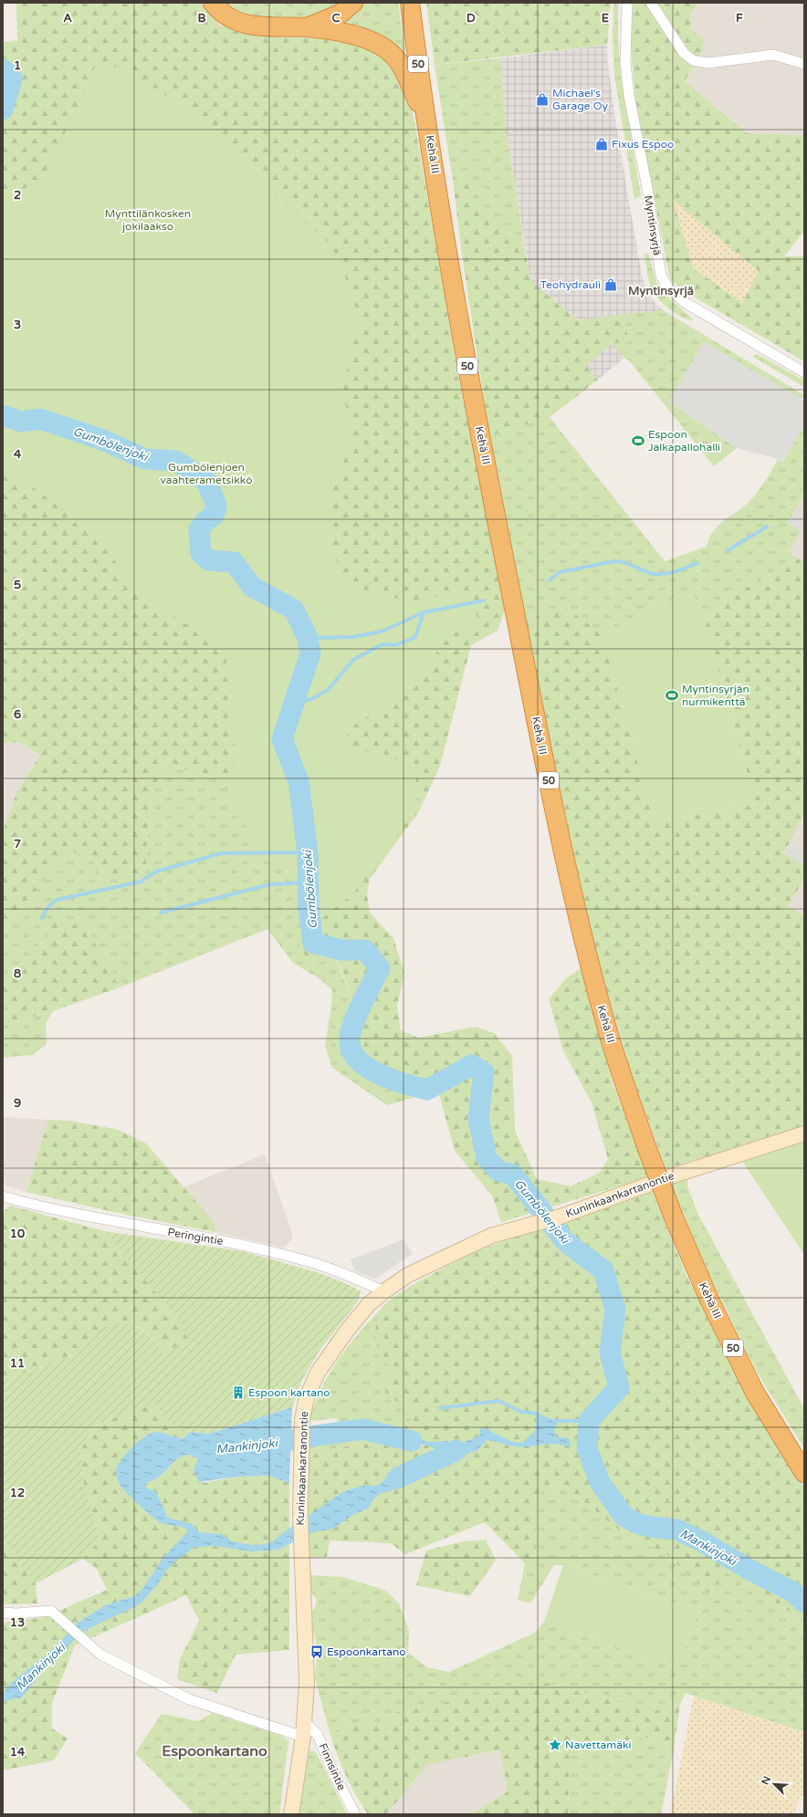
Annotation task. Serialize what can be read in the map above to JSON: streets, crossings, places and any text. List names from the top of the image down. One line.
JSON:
{"streets":{"highway":["50","Kehä III"],"street":["Myntinsyrjä","Kuninkaankartanontie","Peringintie","Finnsintie"]},"crossings":[["Kuninkaankartanontie","Peringintie"],["Kuninkaankartanontie","Finnsintie"]],"districts":["Myntinsyrjä","Espoonkartano"],"water":["Gumbölenjoki","Mankinjoki"],"parks":["Mynttilänkosken jokilaakso","Gumbölenjoen vaahterametsikkö"],"places":{"shop":["Michael's Garage Oy","Fixus Espoo","Teohydrauli"],"sports":["Espoon Jalkapallohalli","Myntinsyrjän nurmikenttä"],"building":["Espoon kartano"],"bus stop":["Espoonkartano"],"place":["Navettamäki"]},"north":"top left","grid":{"columns":["A","B","C","D","E","F"],"rows":["1","2","3","4","5","6","7","8","9","10","11","12","13","14"]}}
